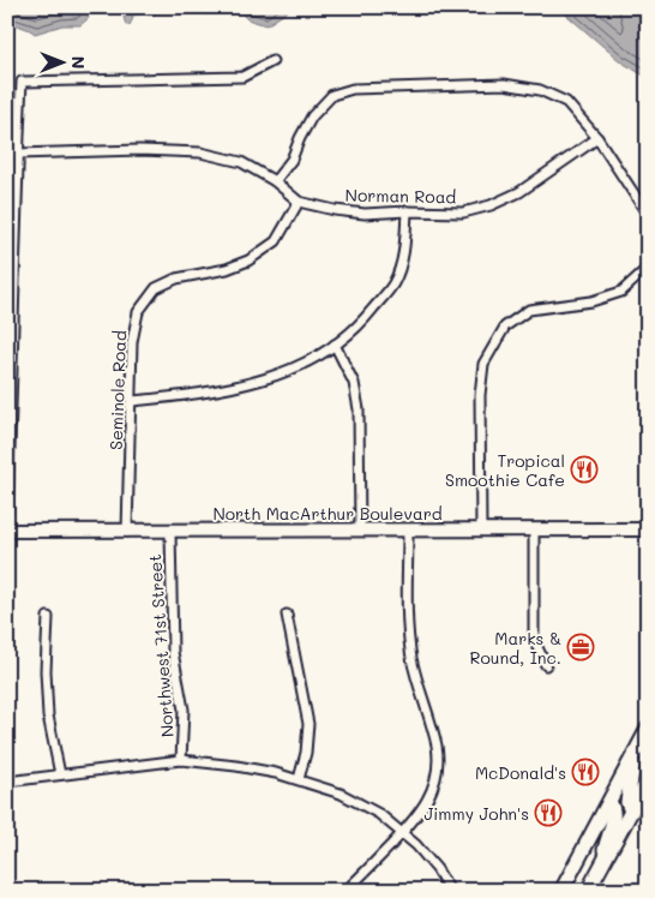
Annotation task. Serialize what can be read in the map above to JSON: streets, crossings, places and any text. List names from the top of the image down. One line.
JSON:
{"streets":{"main road":["North MacArthur Boulevard"],"street":["Norman Road","Seminole Road","Northwest 71st Street"]},"crossings":[["Norman Road","Seminole Road"],["Seminole Road","North MacArthur Boulevard"],["North MacArthur Boulevard","Northwest 71st Street"]],"places":{"restaurant":["Tropical Smoothie Cafe","McDonald's","Jimmy John's"],"office":["Marks & Round, Inc."]},"north":"right"}
